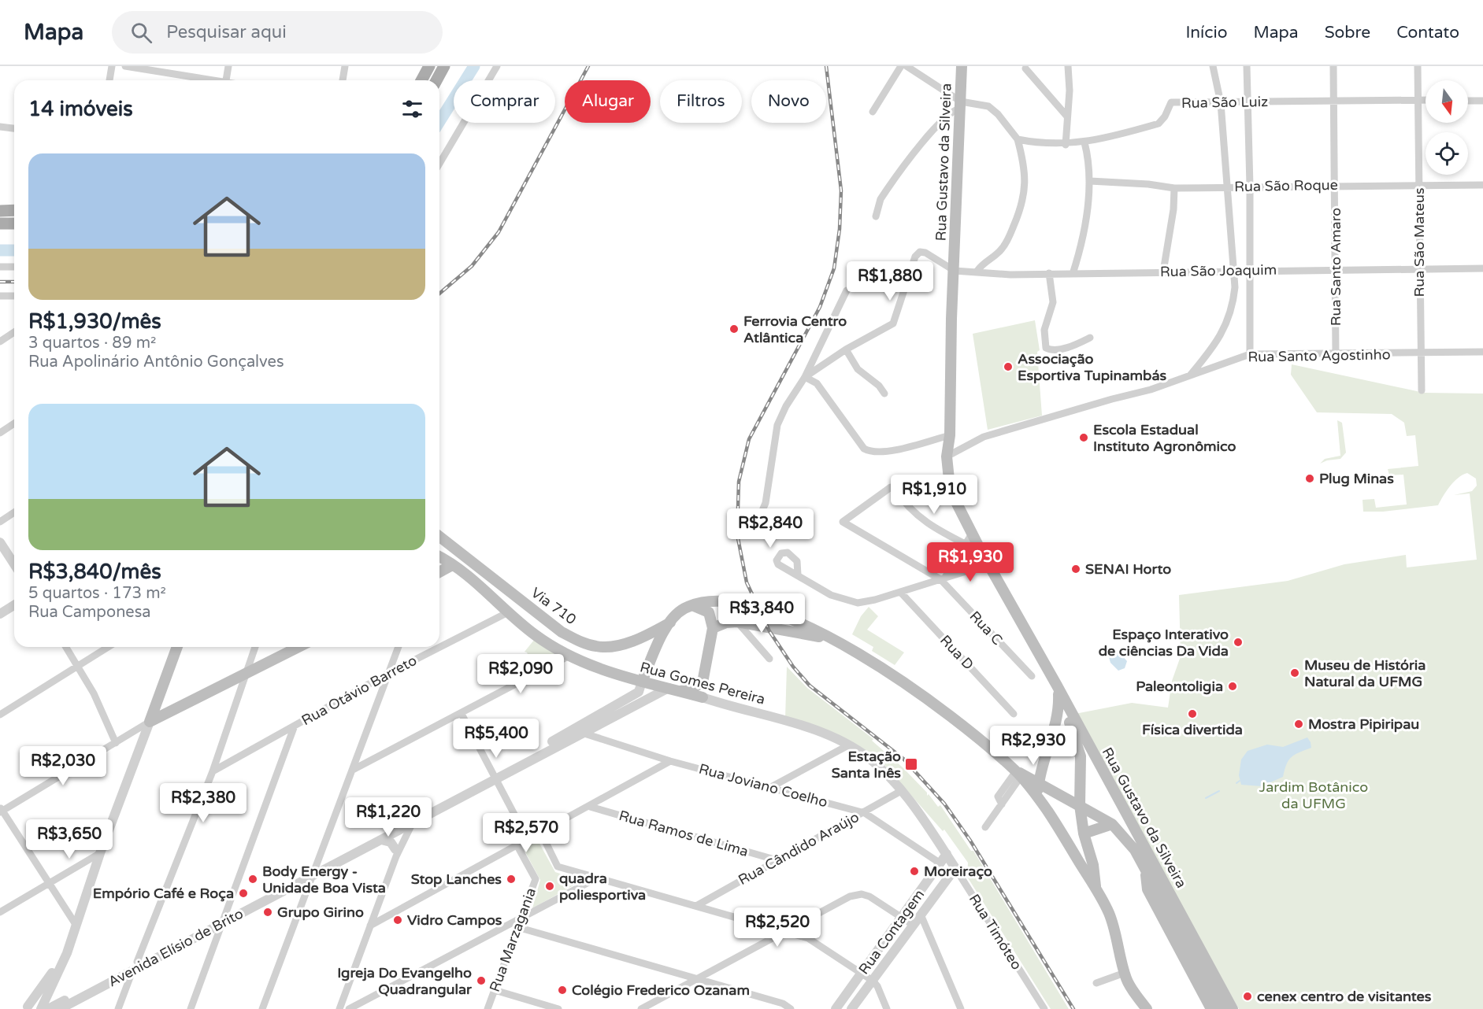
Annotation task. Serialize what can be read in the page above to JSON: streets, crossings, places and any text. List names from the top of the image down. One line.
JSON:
{"streets":{"main road":["Rua Gustavo da Silveira","Via 710","Rua Gomes Pereira"],"street":["Rua São Luiz","Rua São Roque","Rua São Mateus","Rua Santo Amaro","Rua São Joaquim","Rua Santo Agostinho","Rua C","Rua D","Rua Otávio Barreto","Rua Joviano Coelho","Rua Ramos de Lima","Rua Cândido Araújo","Rua Contagem","Rua Timóteo","Rua Marzagania","Avenida Elísio de Brito"]},"crossings":[["Rua São Luiz","Rua São Mateus"],["Rua São Luiz","Rua Santo Amaro"],["Rua Gustavo da Silveira","Rua São Joaquim"],["Rua Gustavo da Silveira","Rua Santo Agostinho"],["Rua São Roque","Rua São Mateus"],["Rua São Roque","Rua Santo Amaro"],["Rua São Mateus","Rua São Joaquim"],["Rua São Mateus","Rua Santo Agostinho"],["Rua Santo Amaro","Rua São Joaquim"],["Rua Santo Amaro","Rua Santo Agostinho"],["Rua Gomes Pereira","Rua Otávio Barreto"],["Rua Gomes Pereira","Rua Cândido Araújo"],["Rua Gomes Pereira","Rua Contagem"],["Rua Gomes Pereira","Rua Timóteo"],["Rua Gomes Pereira","Avenida Elísio de Brito"],["Rua Joviano Coelho","Rua Cândido Araújo"],["Rua Joviano Coelho","Rua Contagem"],["Rua Joviano Coelho","Avenida Elísio de Brito"],["Rua Ramos de Lima","Rua Cândido Araújo"],["Rua Contagem","Rua Timóteo"]],"parks":["Jardim Botânico da UFMG"],"places":{"other":["Ferrovia Centro Atlântica","Associação Esportiva Tupinambás","Escola Estadual Instituto Agronômico","Plug Minas","SENAI Horto","Espaço Interativo de ciências Da Vida","Museu de História Natural da UFMG","Paleontoligia","Física divertida","Mostra Pipiripau","Moreiraço","Body Energy - Unidade Boa Vista","Stop Lanches","quadra poliesportiva","Empório Café e Roça","Grupo Girino","Vidro Campos","Igreja Do Evangelho Quadrangular","Colégio Frederico Ozanam","cenex centro de visitantes"],"transit":["Estação Santa Inês"]},"north":"bottom","page":{"header":"Mapa","search":"Pesquisar aqui","nav":["Início","Mapa","Sobre","Contato"],"chip":["Comprar","Alugar","Filtros","Novo"],"heading":"14 imóveis","list":[{"name":"R$1,930/mês","note":"3 quartos · 89 m² · Rua Apolinário Antônio Gonçalves"},{"name":"R$3,840/mês","note":"5 quartos · 173 m² · Rua Camponesa"}],"price":["R$1,880","R$1,910","R$2,840","R$1,930","R$3,840","R$2,090","R$5,400","R$2,930","R$2,030","R$2,380","R$1,220","R$2,570","R$3,650","R$2,520"]}}
